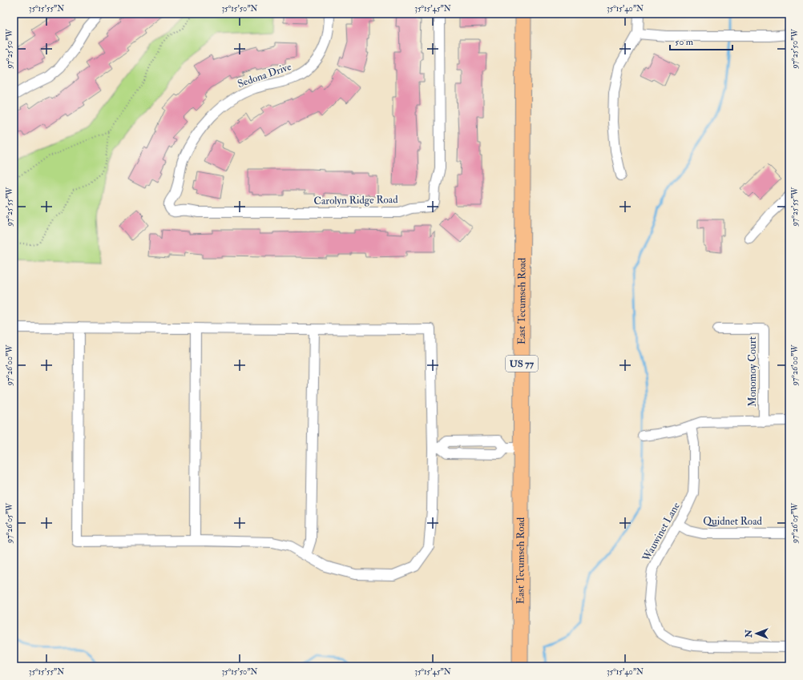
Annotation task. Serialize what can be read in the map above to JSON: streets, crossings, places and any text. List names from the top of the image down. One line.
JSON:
{"streets":{"main road":["East Tecumseh Road","US 77"],"street":["Sedona Drive","Carolyn Ridge Road","Monomoy Court","Quidnet Road","Wauwinet Lane"]},"crossings":[["Sedona Drive","Carolyn Ridge Road"],["Quidnet Road","Wauwinet Lane"]],"scale_bar":"50 m","north":"left","coordinates":["35°15'55\"N","35°15'50\"N","35°15'45\"N","35°15'40\"N","97°25'50\"W","97°25'55\"W","97°26'00\"W","97°26'05\"W"]}
